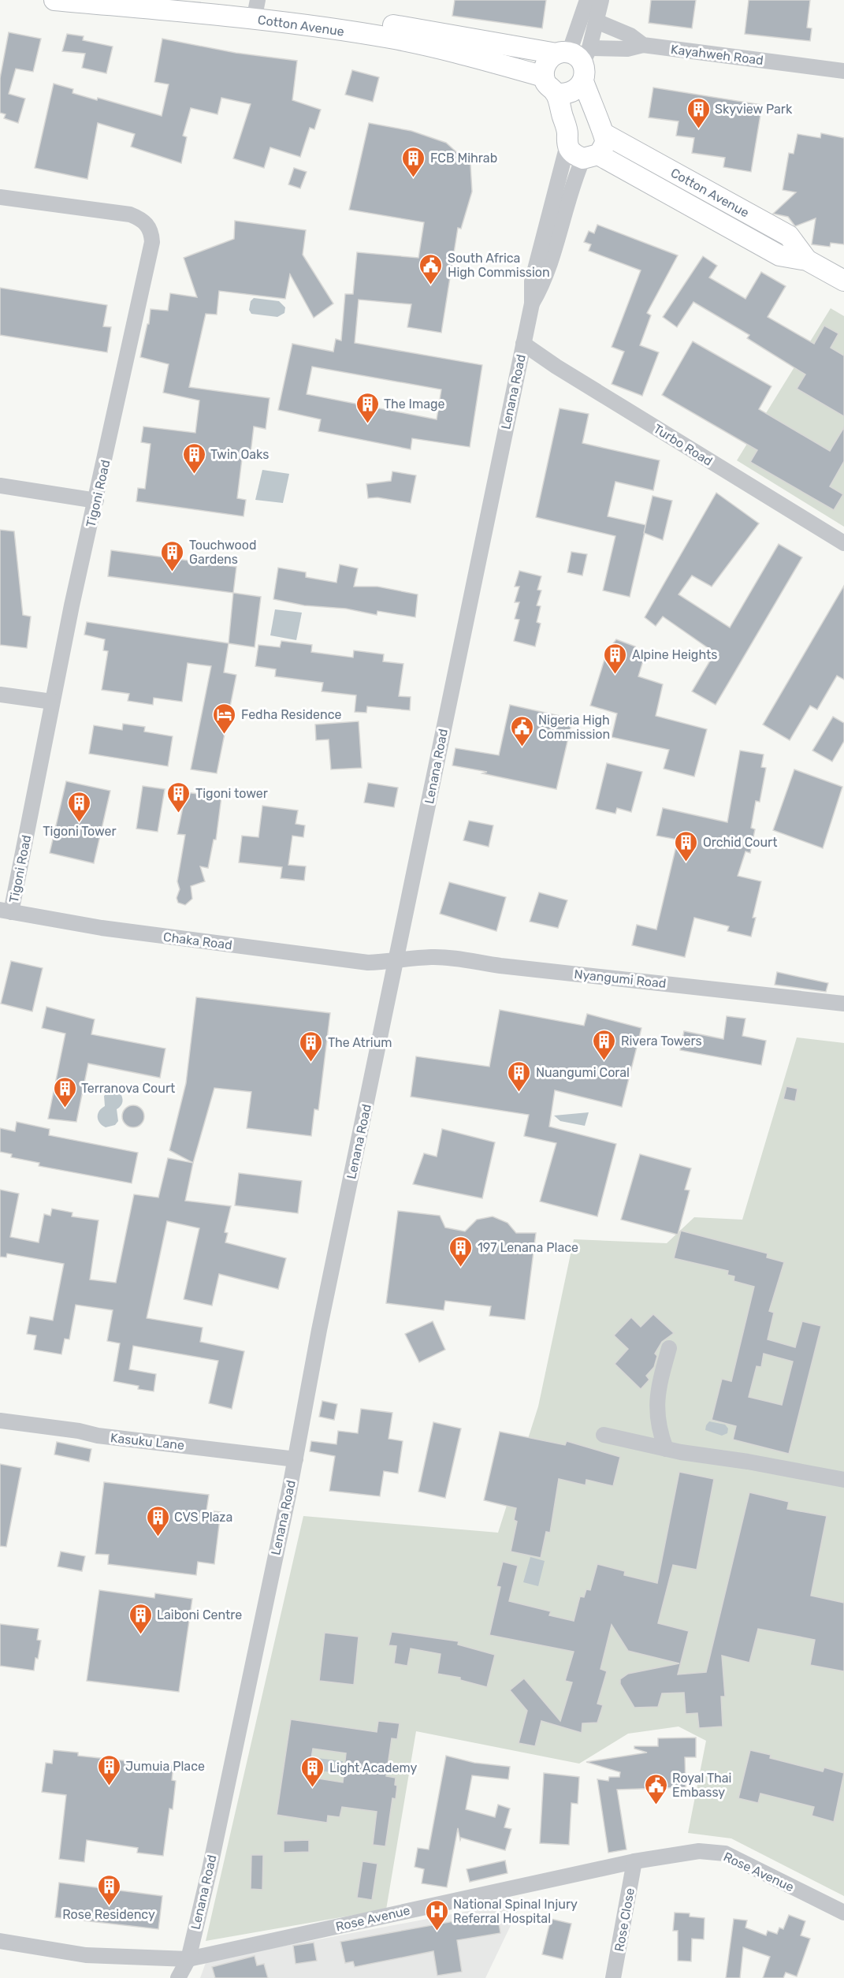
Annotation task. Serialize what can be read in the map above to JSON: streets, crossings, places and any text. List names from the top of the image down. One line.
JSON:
{"streets":{"main road":["Cotton Avenue","Lenana Road"],"street":["Kayahweh Road","Turbo Road","Tigoni Road","Chaka Road","Nyangumi Road","Kasuku Lane","Rose Avenue","Rose Close"]},"crossings":[["Cotton Avenue","Lenana Road"],["Lenana Road","Turbo Road"],["Lenana Road","Chaka Road"],["Lenana Road","Nyangumi Road"],["Lenana Road","Kasuku Lane"],["Lenana Road","Rose Avenue"],["Tigoni Road","Chaka Road"],["Chaka Road","Nyangumi Road"],["Rose Avenue","Rose Close"]],"places":{"building":["Skyview Park","FCB Mihrab","The Image","Twin Oaks","Touchwood Gardens","Alpine Heights","Tigoni tower","Tigoni Tower","Orchid Court","Rivera Towers","The Atrium","Nuangumi Coral","Terranova Court","197 Lenana Place","CVS Plaza","Laiboni Centre","Jumuia Place","Light Academy","Rose Residency"],"public building":["South Africa High Commission","Nigeria High Commission","Royal Thai Embassy"],"hotel":["Fedha Residence"],"hospital":["National Spinal Injury Referral Hospital"]}}
